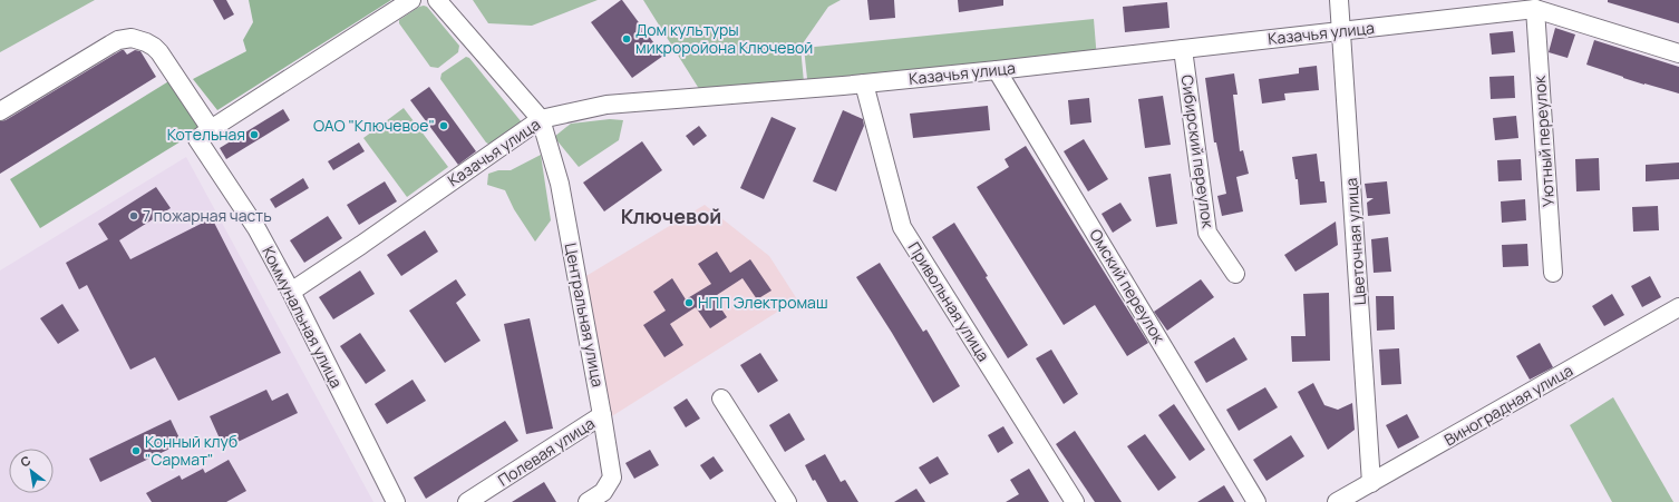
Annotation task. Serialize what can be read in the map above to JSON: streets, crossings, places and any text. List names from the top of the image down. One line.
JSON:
{"streets":{"street":["Казачья улица","Уютный переулок","Сибирский переулок","Цветочная улица","Омский переулок","Привольная улица","Центральная улица","Коммунальная улица","Виноградная улица","Полевая улица"]},"crossings":[["Казачья улица","Уютный переулок"],["Казачья улица","Сибирский переулок"],["Казачья улица","Цветочная улица"],["Казачья улица","Омский переулок"],["Казачья улица","Привольная улица"],["Казачья улица","Центральная улица"],["Казачья улица","Коммунальная улица"],["Цветочная улица","Виноградная улица"],["Центральная улица","Полевая улица"]],"districts":["Ключевой"],"places":["Дом культуры микроройона Ключевой","ОАО \"Ключевое\"","Котельная","7 пожарная часть","НПП Электромаш","Конный клуб \"Сармат\""],"north":"top left"}
